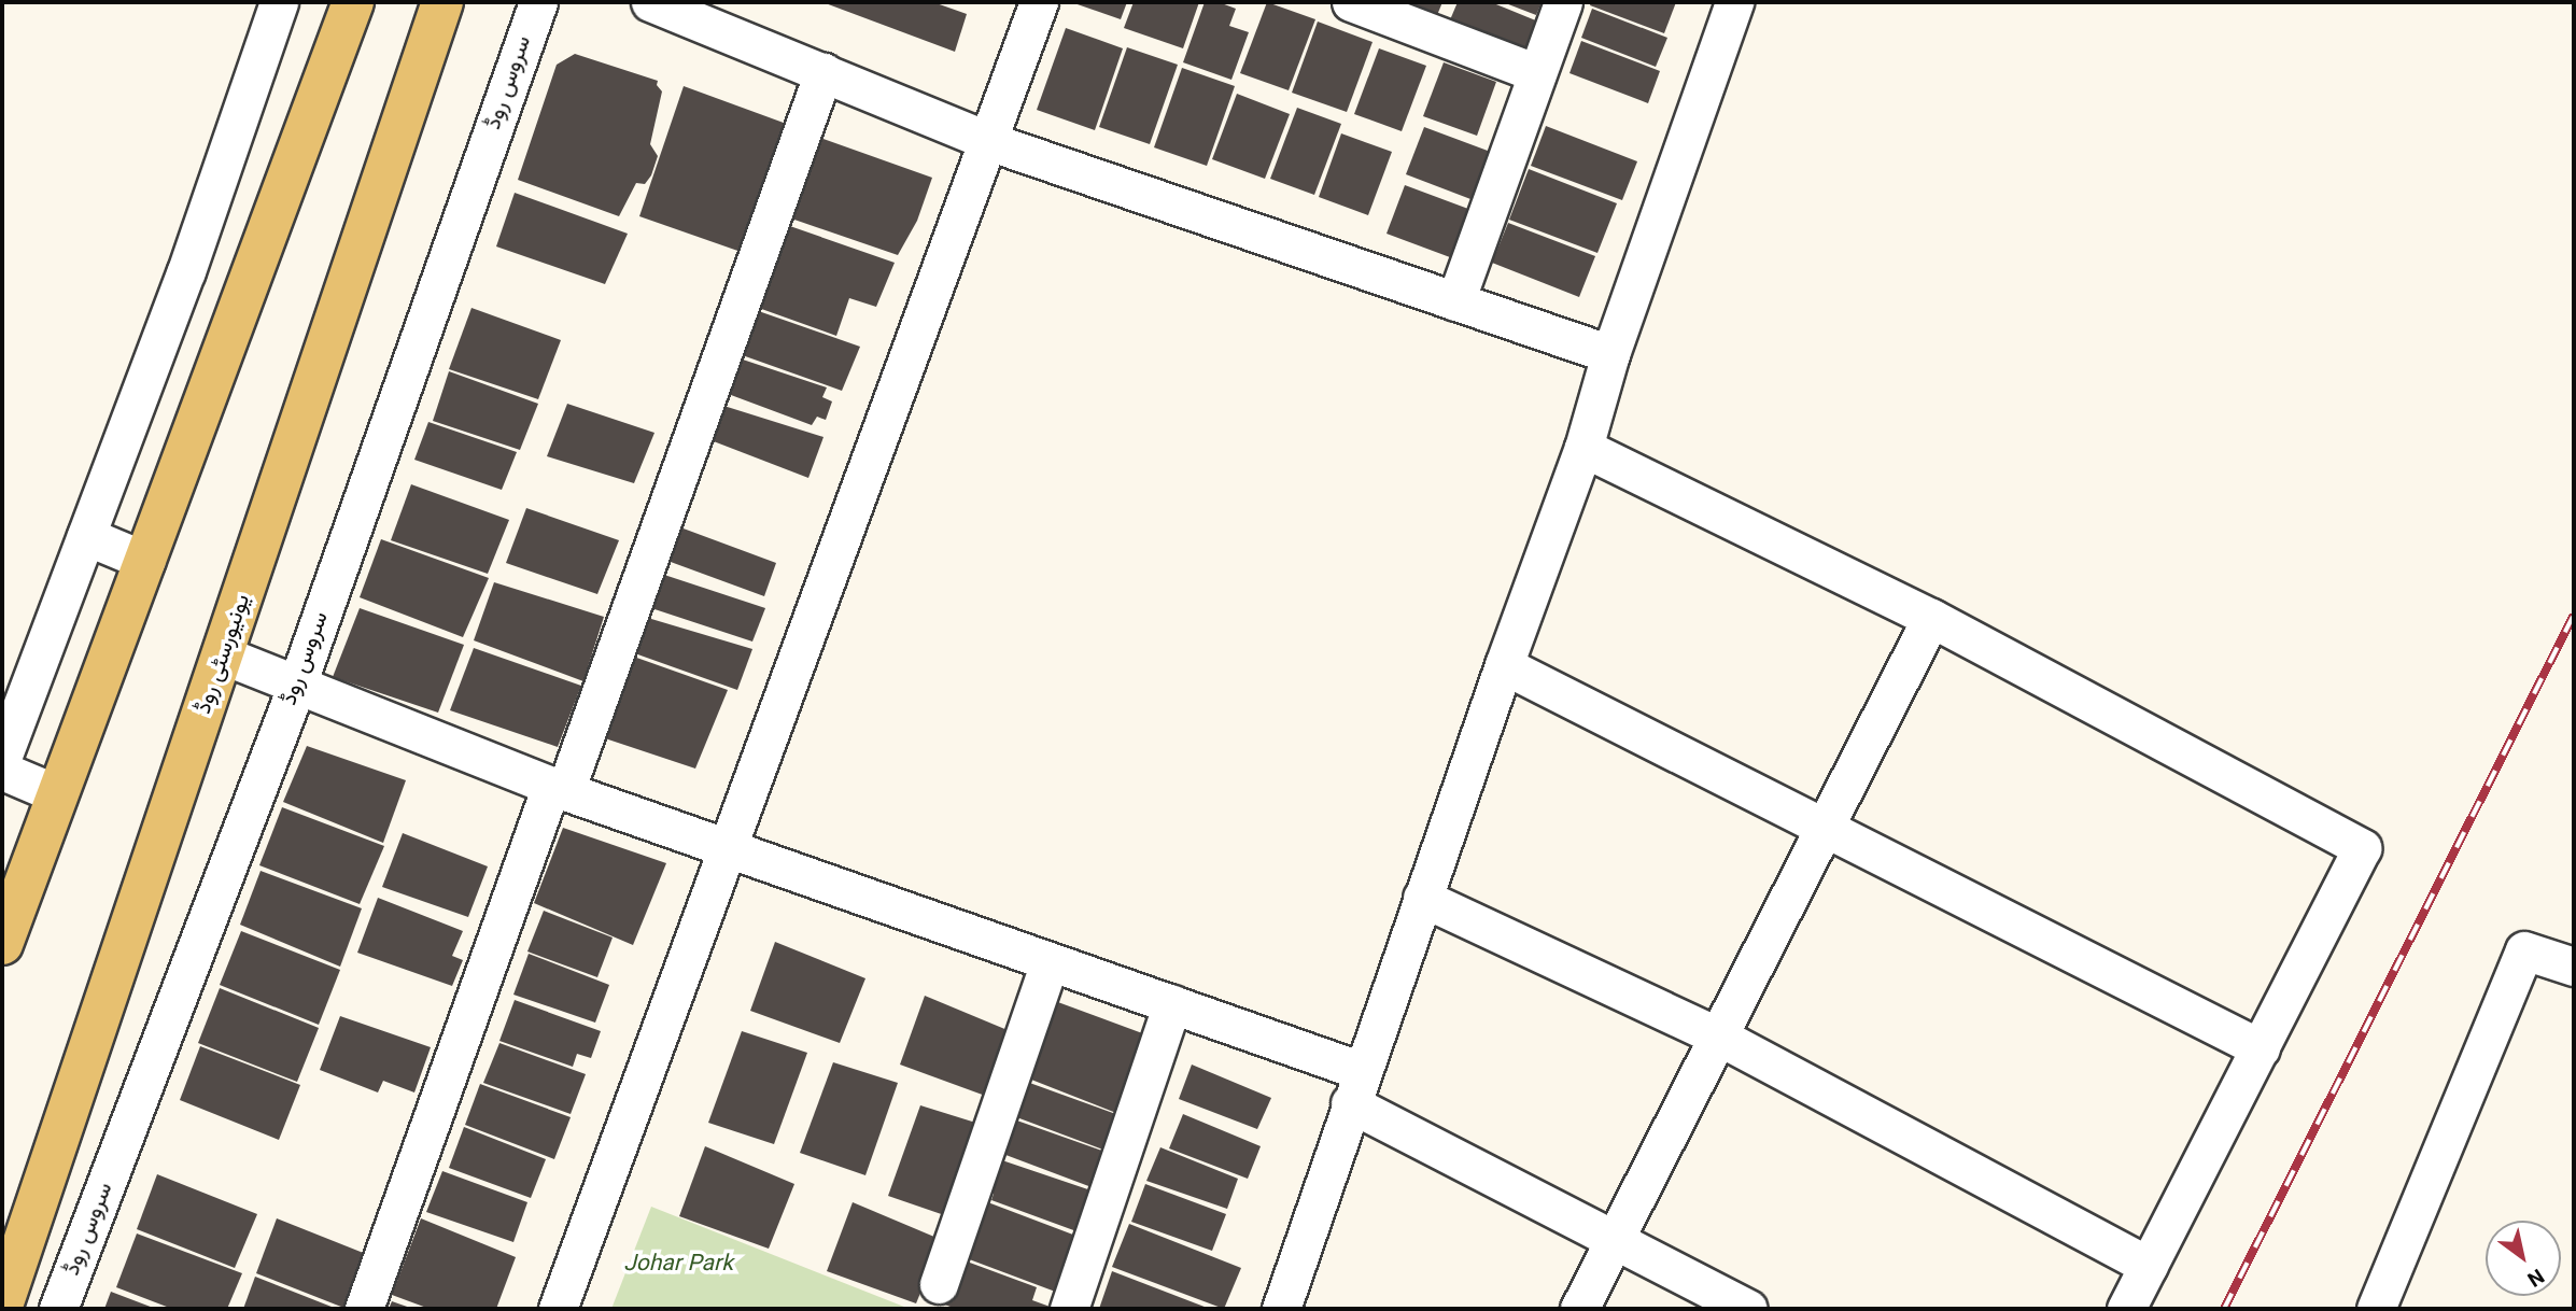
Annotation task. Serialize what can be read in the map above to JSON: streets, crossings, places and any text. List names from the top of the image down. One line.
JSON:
{"streets":{"main road":["یونیورسٹی روڈ"],"street":["سروس روڈ"]},"parks":["Johar Park"],"north":"bottom right"}
